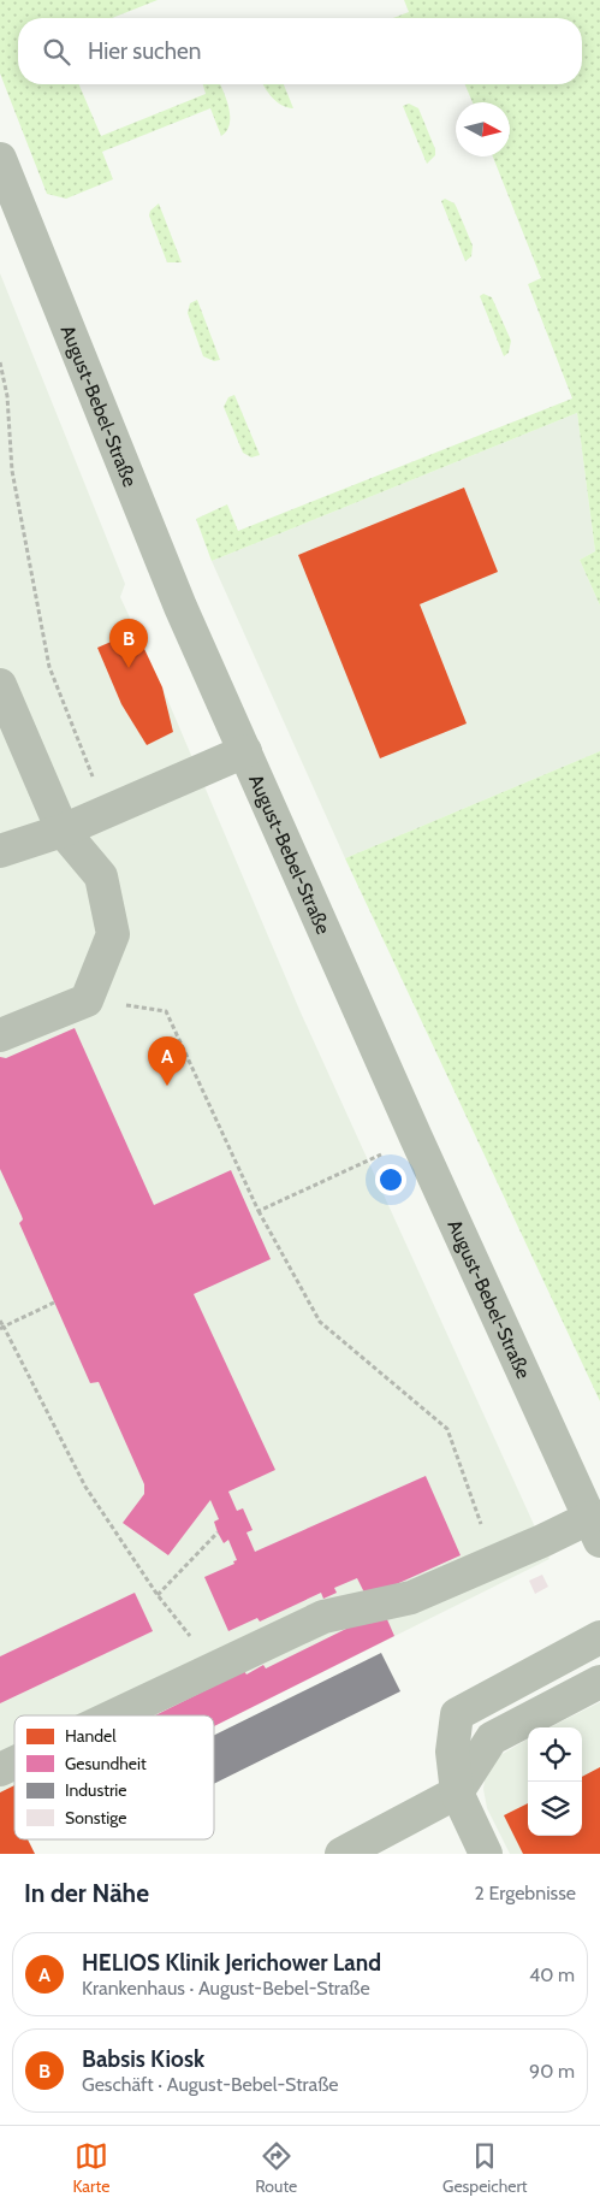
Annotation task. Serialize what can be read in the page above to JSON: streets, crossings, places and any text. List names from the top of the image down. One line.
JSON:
{"streets":{"street":["August-Bebel-Straße"]},"legend":["Handel","Gesundheit","Industrie","Sonstige"],"north":"right","page":{"search":"Hier suchen","pins":["B","A"],"heading":["In der Nähe","2 Ergebnisse"],"list":[{"mark":"A","name":"HELIOS Klinik Jerichower Land","note":"Krankenhaus · August-Bebel-Straße","value":"40 m"},{"mark":"B","name":"Babsis Kiosk","note":"Geschäft · August-Bebel-Straße","value":"90 m"}],"nav":["Karte","Route","Gespeichert"]}}
